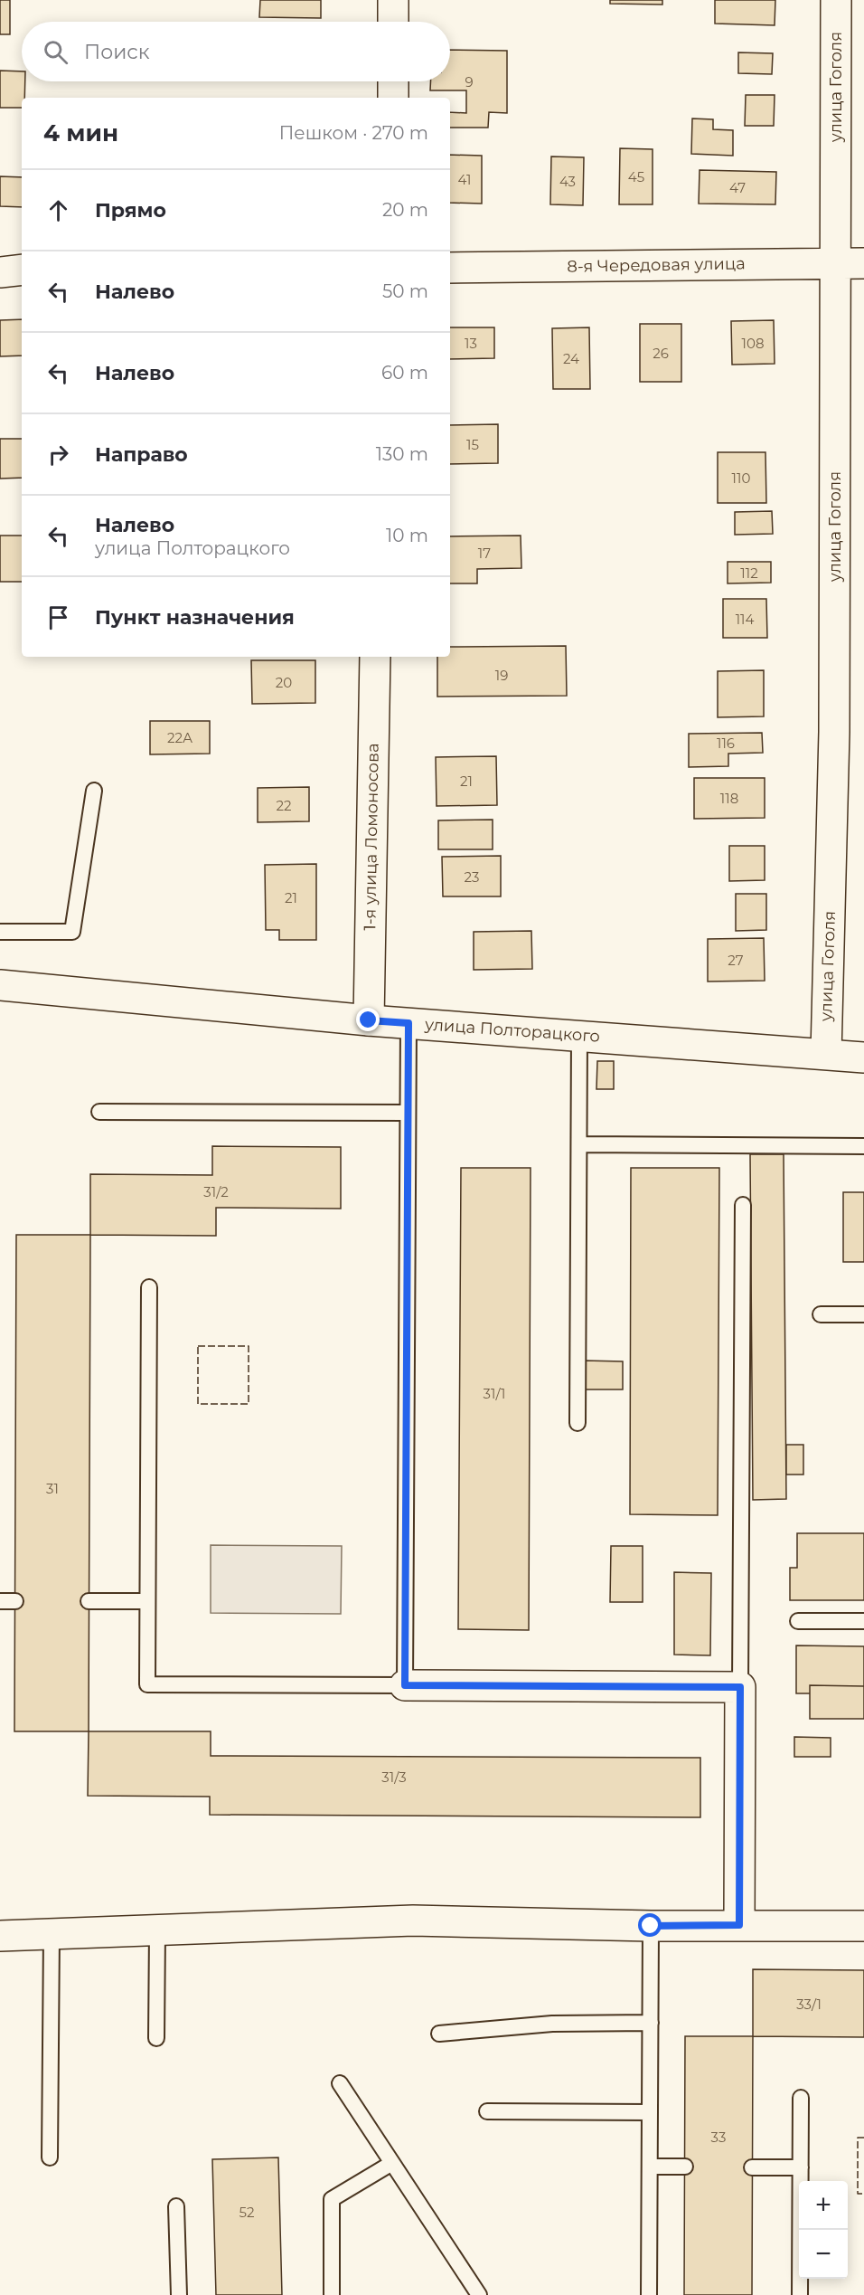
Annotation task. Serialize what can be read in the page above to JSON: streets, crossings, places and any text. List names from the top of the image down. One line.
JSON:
{"streets":{"street":["улица Гоголя","8-я Чередовая улица","1-я улица Ломоносова","улица Полторацкого"]},"crossings":[["улица Гоголя","8-я Чередовая улица"],["улица Гоголя","улица Полторацкого"],["1-я улица Ломоносова","улица Полторацкого"]],"house_numbers":["9","45","41","43","47","13","108","26","24","15","110","17","112","114","19","20","22А","116","21","118","22","23","21","27","31/2","31/1","31","31/3","33/1","33","52"],"page":{"search":"Поиск","heading":["4 мин","Пешком · 270 m"],"list":[["Прямо","20 m"],["Налево","50 m"],["Налево","60 m"],["Направо","130 m"],["Налево","улица Полторацкого","10 m"],"Пункт назначения"],"map_buttons":["+","−"]}}
